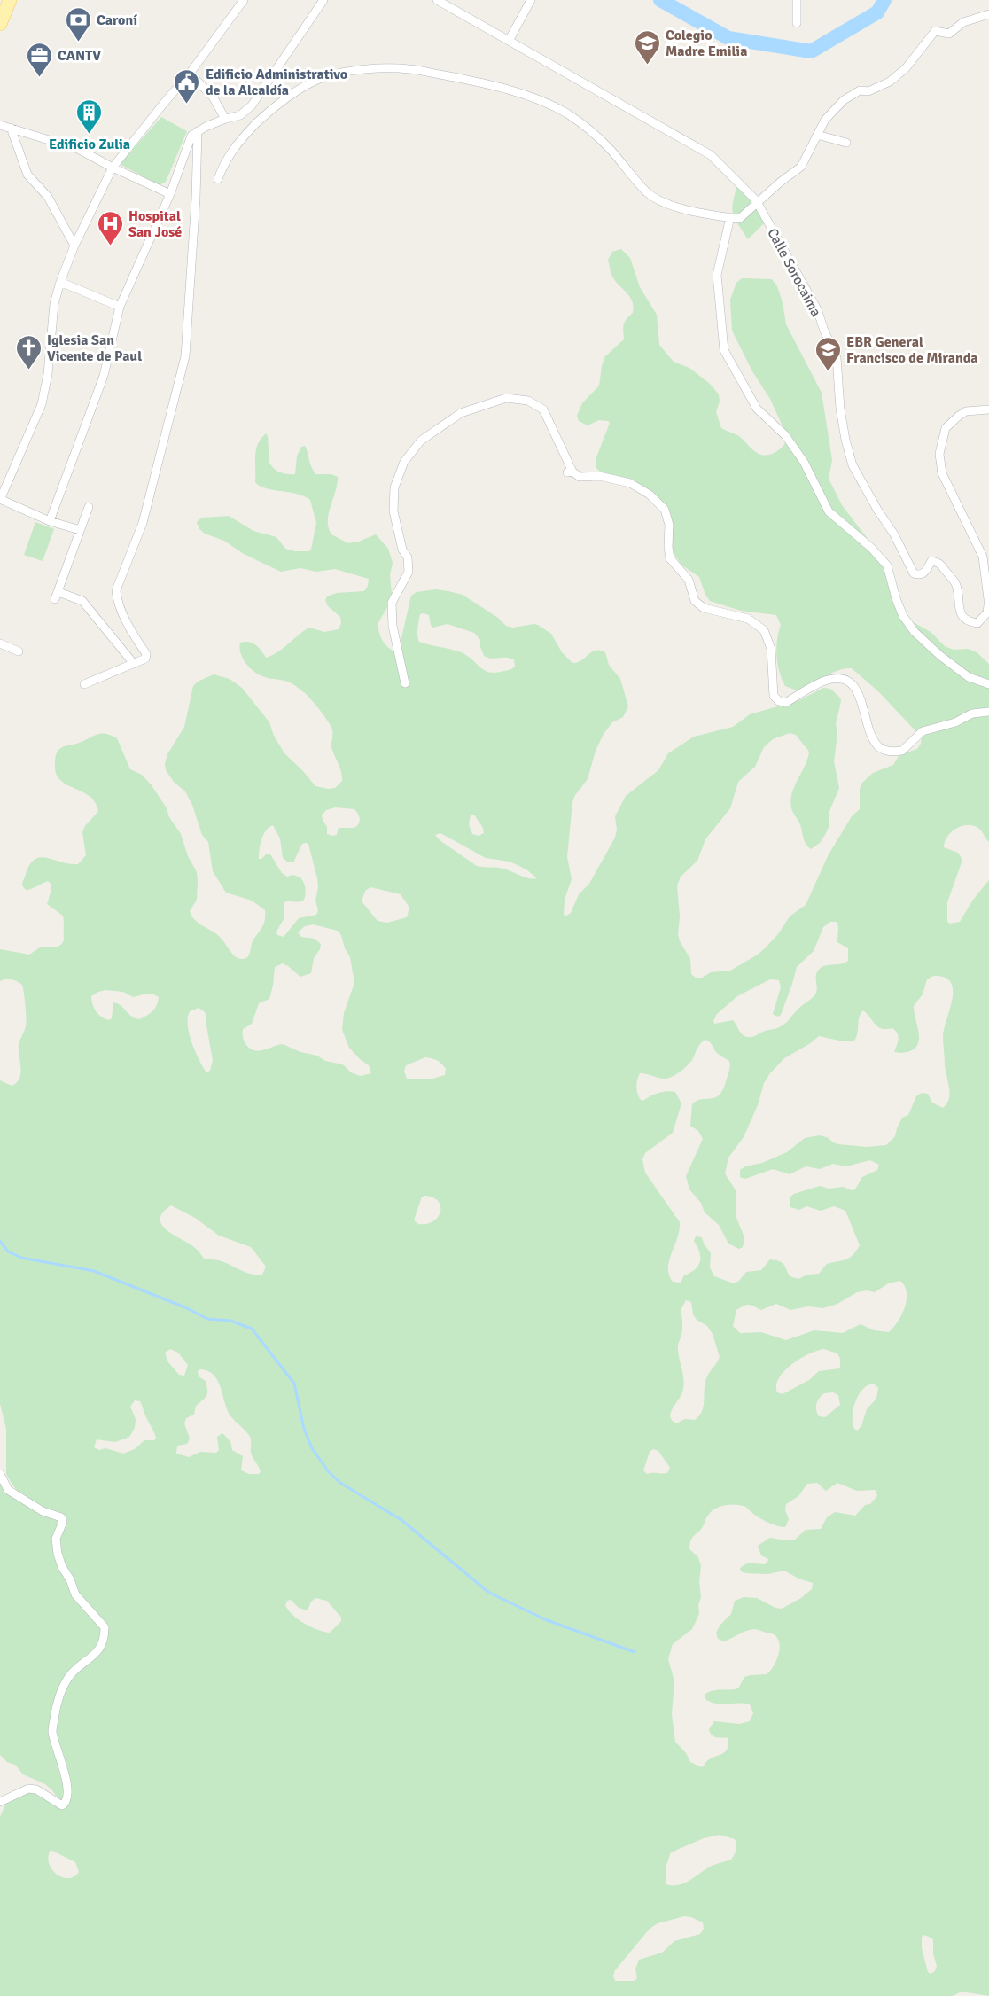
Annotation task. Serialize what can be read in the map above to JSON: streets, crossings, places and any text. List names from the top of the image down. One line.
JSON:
{"streets":{"street":["Calle Sorocaima"]},"places":{"bank":["Caroní"],"school or university":["Colegio Madre Emilia","EBR General Francisco de Miranda"],"office":["CANTV"],"public building":["Edificio Administrativo de la Alcaldía"],"building":["Edificio Zulia"],"hospital":["Hospital San José"],"church":["Iglesia San Vicente de Paul"]}}
